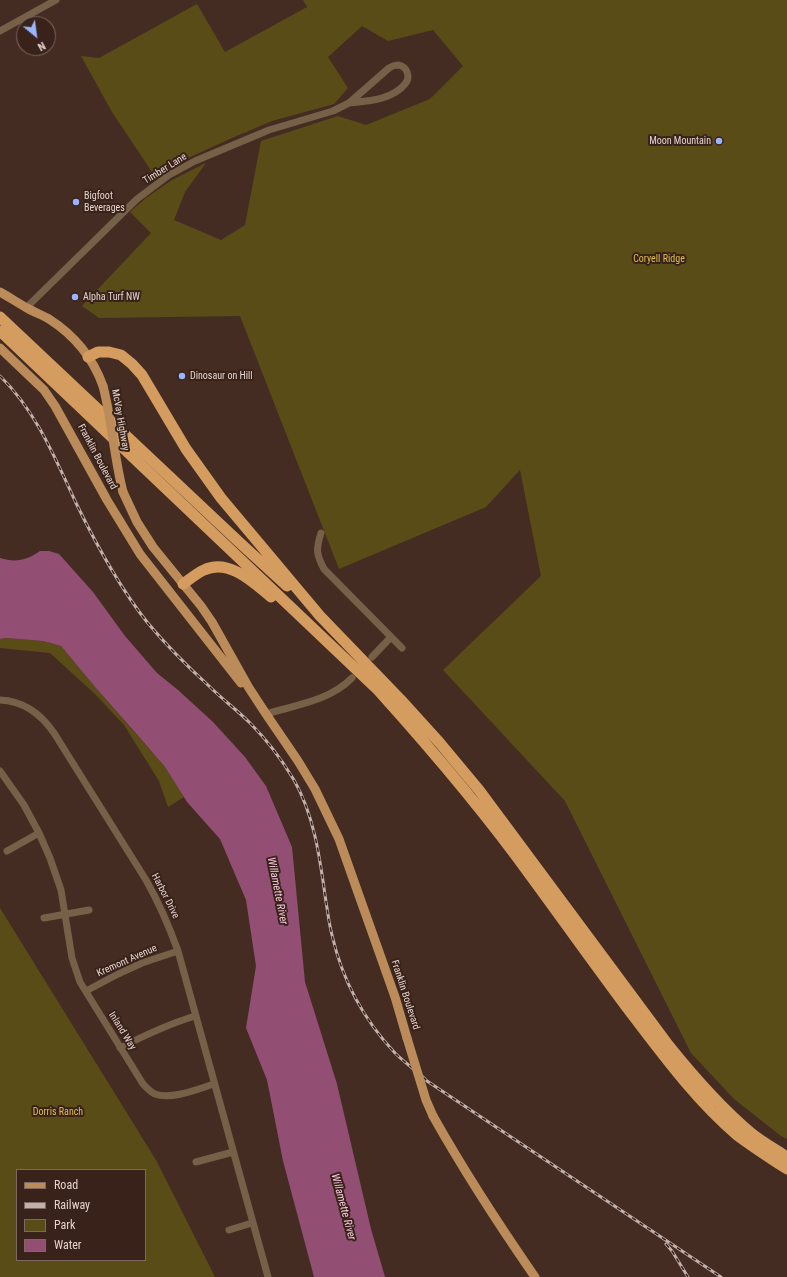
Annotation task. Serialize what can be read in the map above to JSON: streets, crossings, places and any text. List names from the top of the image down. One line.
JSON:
{"streets":{"main road":["McVay Highway","Franklin Boulevard"],"street":["Timber Lane","Harbor Drive","Kremont Avenue","Inland Way"]},"crossings":[["Timber Lane","McVay Highway"],["McVay Highway","Franklin Boulevard"],["Harbor Drive","Kremont Avenue"],["Harbor Drive","Inland Way"],["Kremont Avenue","Inland Way"]],"water":["Willamette River"],"parks":["Coryell Ridge","Dorris Ranch"],"places":["Moon Mountain","Bigfoot Beverages","Alpha Turf NW","Dinosaur on Hill"],"legend":["Road","Railway","Park","Water"],"north":"bottom right"}
